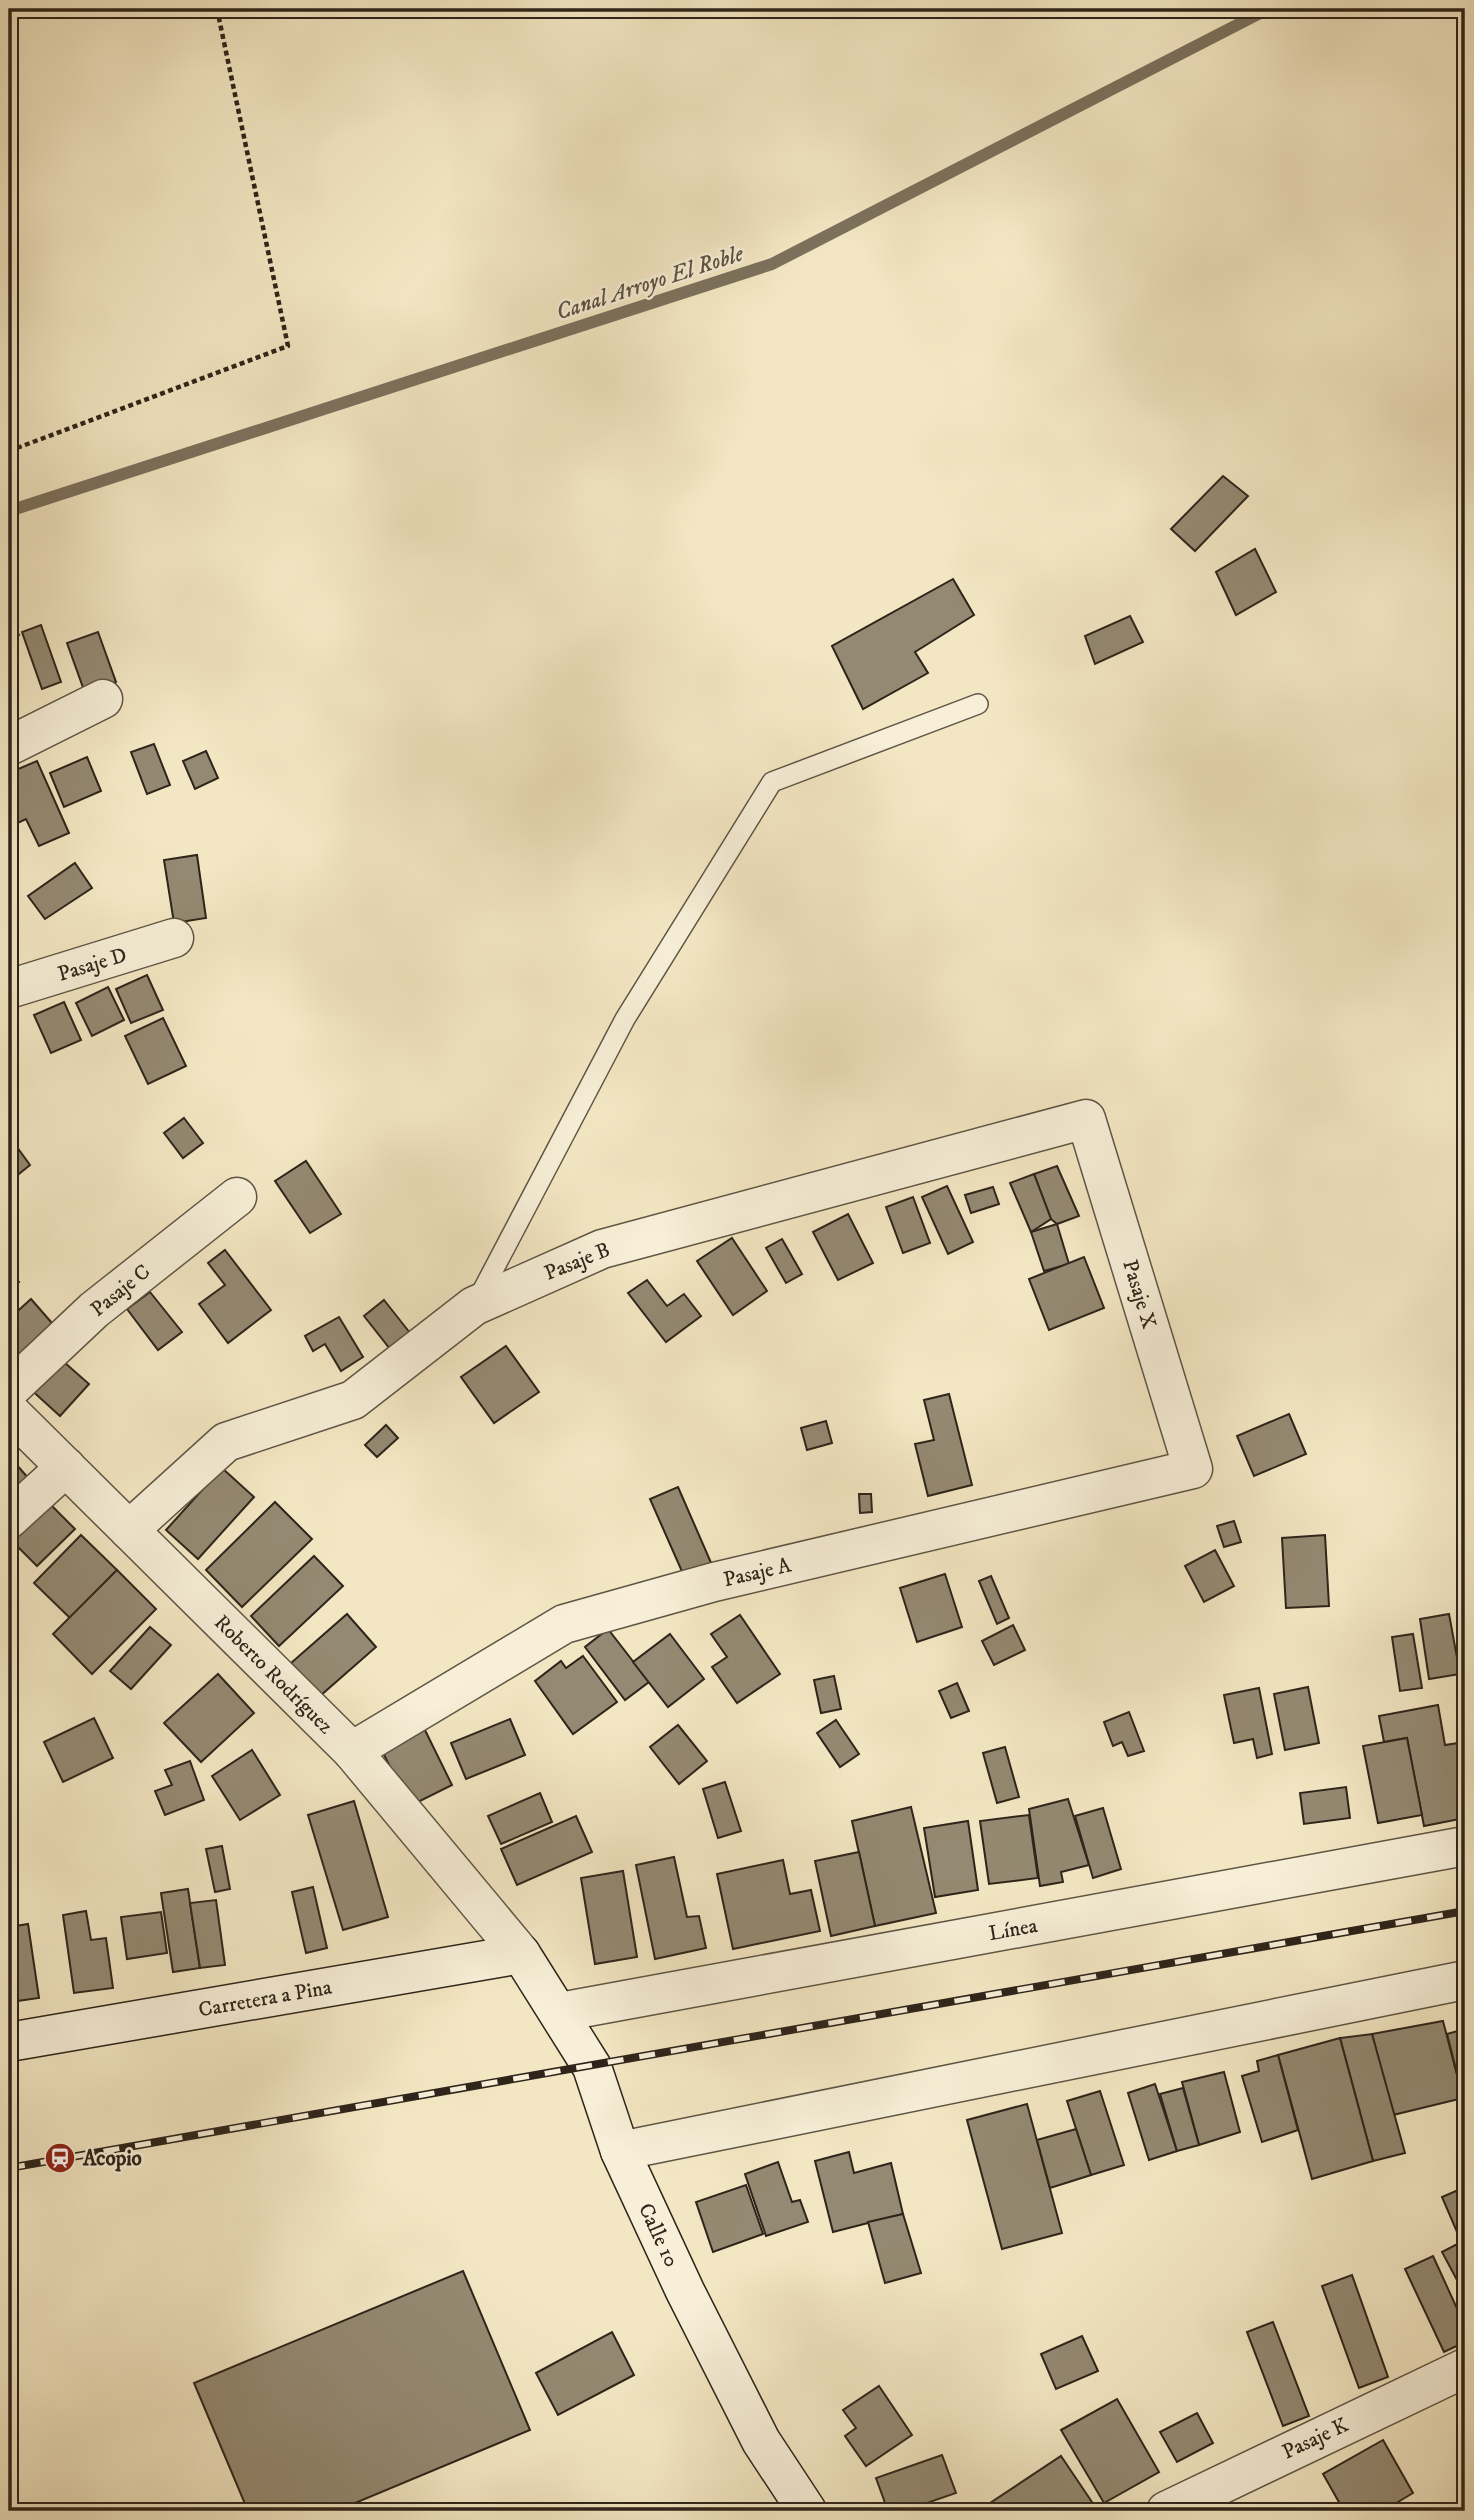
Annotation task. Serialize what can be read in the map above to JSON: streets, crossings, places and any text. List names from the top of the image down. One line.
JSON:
{"streets":{"street":["Pasaje D","Pasaje B","Pasaje C","Pasaje X","Pasaje A","Roberto Rodríguez","Línea","Carretera a Pina","Calle 10","Pasaje K"]},"crossings":[["Pasaje B","Pasaje X"],["Pasaje B","Roberto Rodríguez"],["Pasaje X","Pasaje A"],["Pasaje A","Roberto Rodríguez"],["Roberto Rodríguez","Carretera a Pina"],["Roberto Rodríguez","Calle 10"],["Línea","Calle 10"],["Carretera a Pina","Calle 10"]],"water":["Canal Arroyo El Roble"],"places":{"station":["Acopio"]}}
